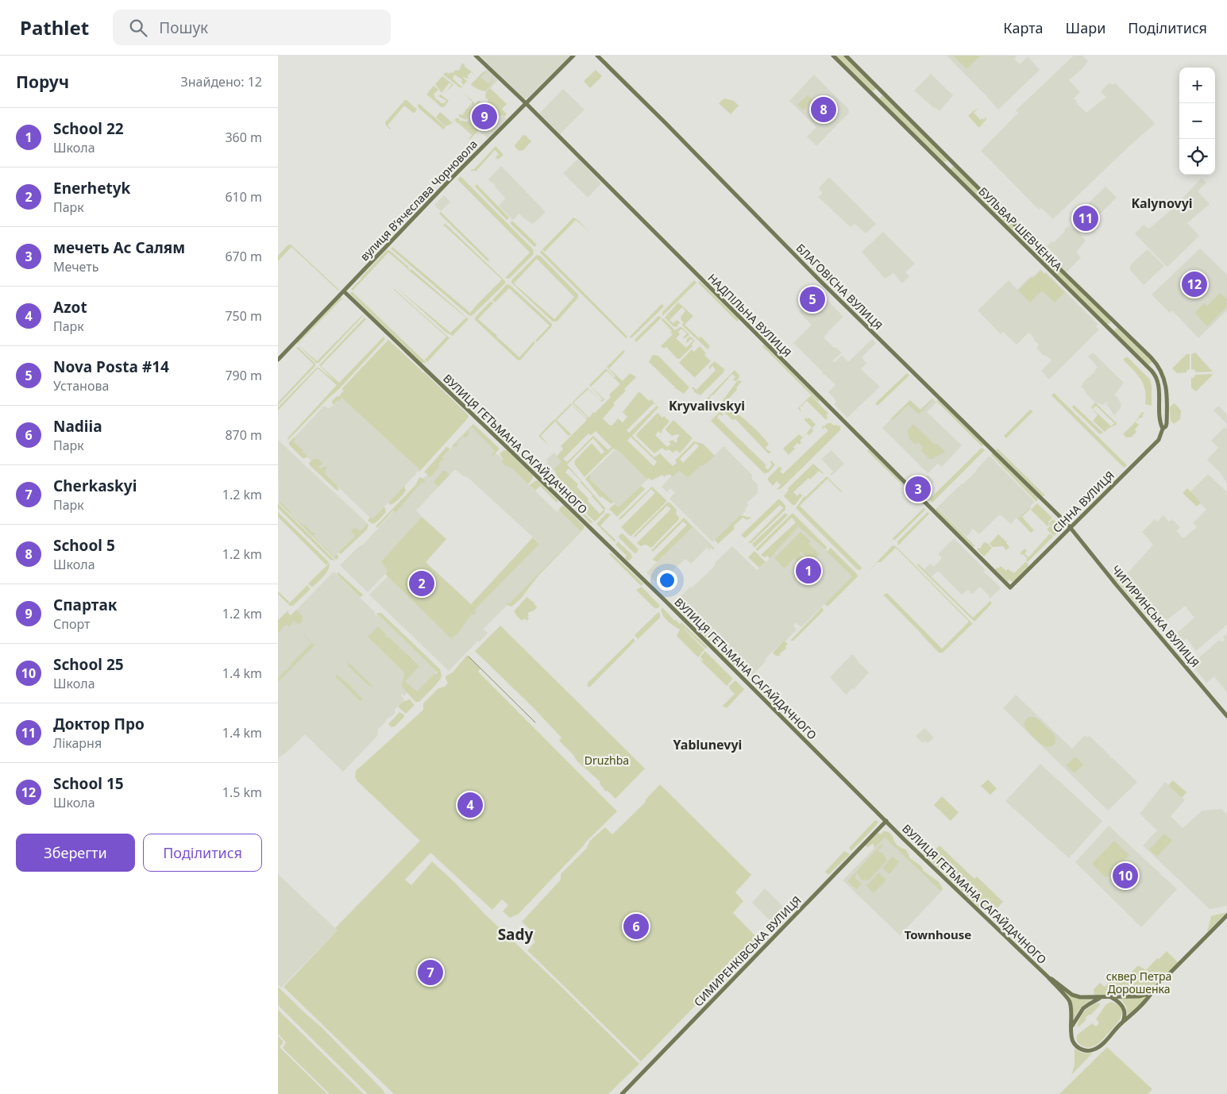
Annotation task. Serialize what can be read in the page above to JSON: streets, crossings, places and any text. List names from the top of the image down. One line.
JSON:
{"streets":{"main road":["вулиця Вʼячеслава Чорновола","БУЛЬВАР ШЕВЧЕНКА","БЛАГОВІСНА ВУЛИЦЯ","НАДПІЛЬНА ВУЛИЦЯ","ВУЛИЦЯ ГЕТЬМАНА САГАЙДАЧНОГО","СІННА ВУЛИЦЯ","ЧИГИРИНСЬКА ВУЛИЦЯ","СИМИРЕНКІВСЬКА ВУЛИЦЯ"]},"crossings":[["вулиця Вʼячеслава Чорновола","НАДПІЛЬНА ВУЛИЦЯ"],["вулиця Вʼячеслава Чорновола","ВУЛИЦЯ ГЕТЬМАНА САГАЙДАЧНОГО"],["БУЛЬВАР ШЕВЧЕНКА","СІННА ВУЛИЦЯ"],["БЛАГОВІСНА ВУЛИЦЯ","СІННА ВУЛИЦЯ"],["БЛАГОВІСНА ВУЛИЦЯ","ЧИГИРИНСЬКА ВУЛИЦЯ"],["НАДПІЛЬНА ВУЛИЦЯ","СІННА ВУЛИЦЯ"],["ВУЛИЦЯ ГЕТЬМАНА САГАЙДАЧНОГО","СИМИРЕНКІВСЬКА ВУЛИЦЯ"],["СІННА ВУЛИЦЯ","ЧИГИРИНСЬКА ВУЛИЦЯ"]],"districts":["Kalynovyi","Kryvalivskyi","Yablunevyi","Sady","Townhouse"],"parks":["Druzhba","сквер Петра Дорошенка"],"page":{"header":"Pathlet","search":"Пошук","nav":["Карта","Шари","Поділитися"],"heading":["Поруч","Знайдено: 12"],"map_buttons":["+","−"],"pins":["8","9","11","12","5","3","1","2","4","10","6","7"],"list":[{"mark":"1","name":"School 22","note":"Школа","value":"360 m"},{"mark":"2","name":"Enerhetyk","note":"Парк","value":"610 m"},{"mark":"3","name":"мечеть Ас Салям","note":"Мечеть","value":"670 m"},{"mark":"4","name":"Azot","note":"Парк","value":"750 m"},{"mark":"5","name":"Nova Posta #14","note":"Установа","value":"790 m"},{"mark":"6","name":"Nadiia","note":"Парк","value":"870 m"},{"mark":"7","name":"Cherkaskyi","note":"Парк","value":"1.2 km"},{"mark":"8","name":"School 5","note":"Школа","value":"1.2 km"},{"mark":"9","name":"Спартак","note":"Спорт","value":"1.2 km"},{"mark":"10","name":"School 25","note":"Школа","value":"1.4 km"},{"mark":"11","name":"Доктор Про","note":"Лікарня","value":"1.4 km"},{"mark":"12","name":"School 15","note":"Школа","value":"1.5 km"}],"buttons":["Зберегти","Поділитися"]}}
